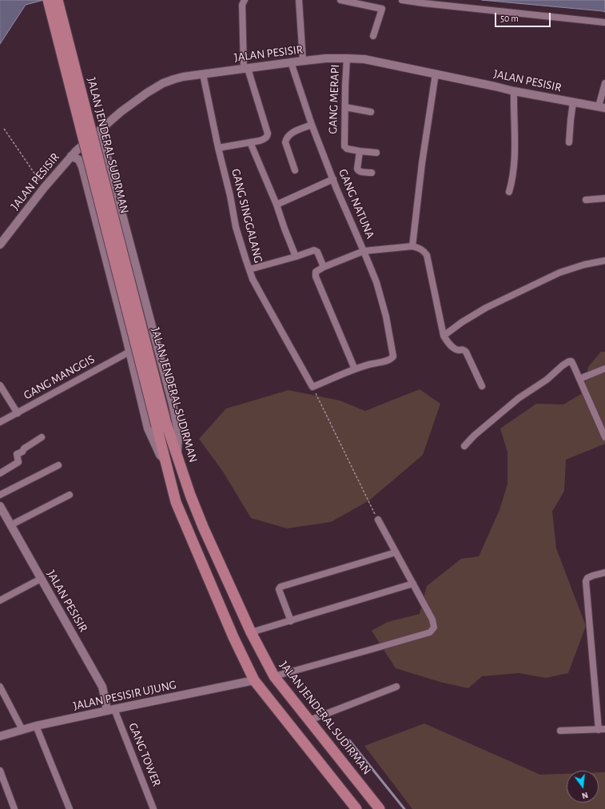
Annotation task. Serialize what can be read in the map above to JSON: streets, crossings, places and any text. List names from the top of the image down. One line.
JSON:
{"streets":{"main road":["JALAN JENDERAL SUDIRMAN"],"street":["JALAN PESISIR","GANG MERAPI","GANG NATUNA","GANG SINGGALANG","GANG MANGGIS","JALAN PESISIR UJUNG","GANG TOWER"]},"crossings":[["JALAN PESISIR","GANG MERAPI"],["JALAN PESISIR","GANG NATUNA"],["JALAN PESISIR","GANG SINGGALANG"],["JALAN PESISIR","JALAN PESISIR UJUNG"],["JALAN PESISIR","GANG TOWER"],["JALAN JENDERAL SUDIRMAN","JALAN PESISIR UJUNG"],["JALAN PESISIR UJUNG","GANG TOWER"]],"scale_bar":"50 m","north":"bottom"}
